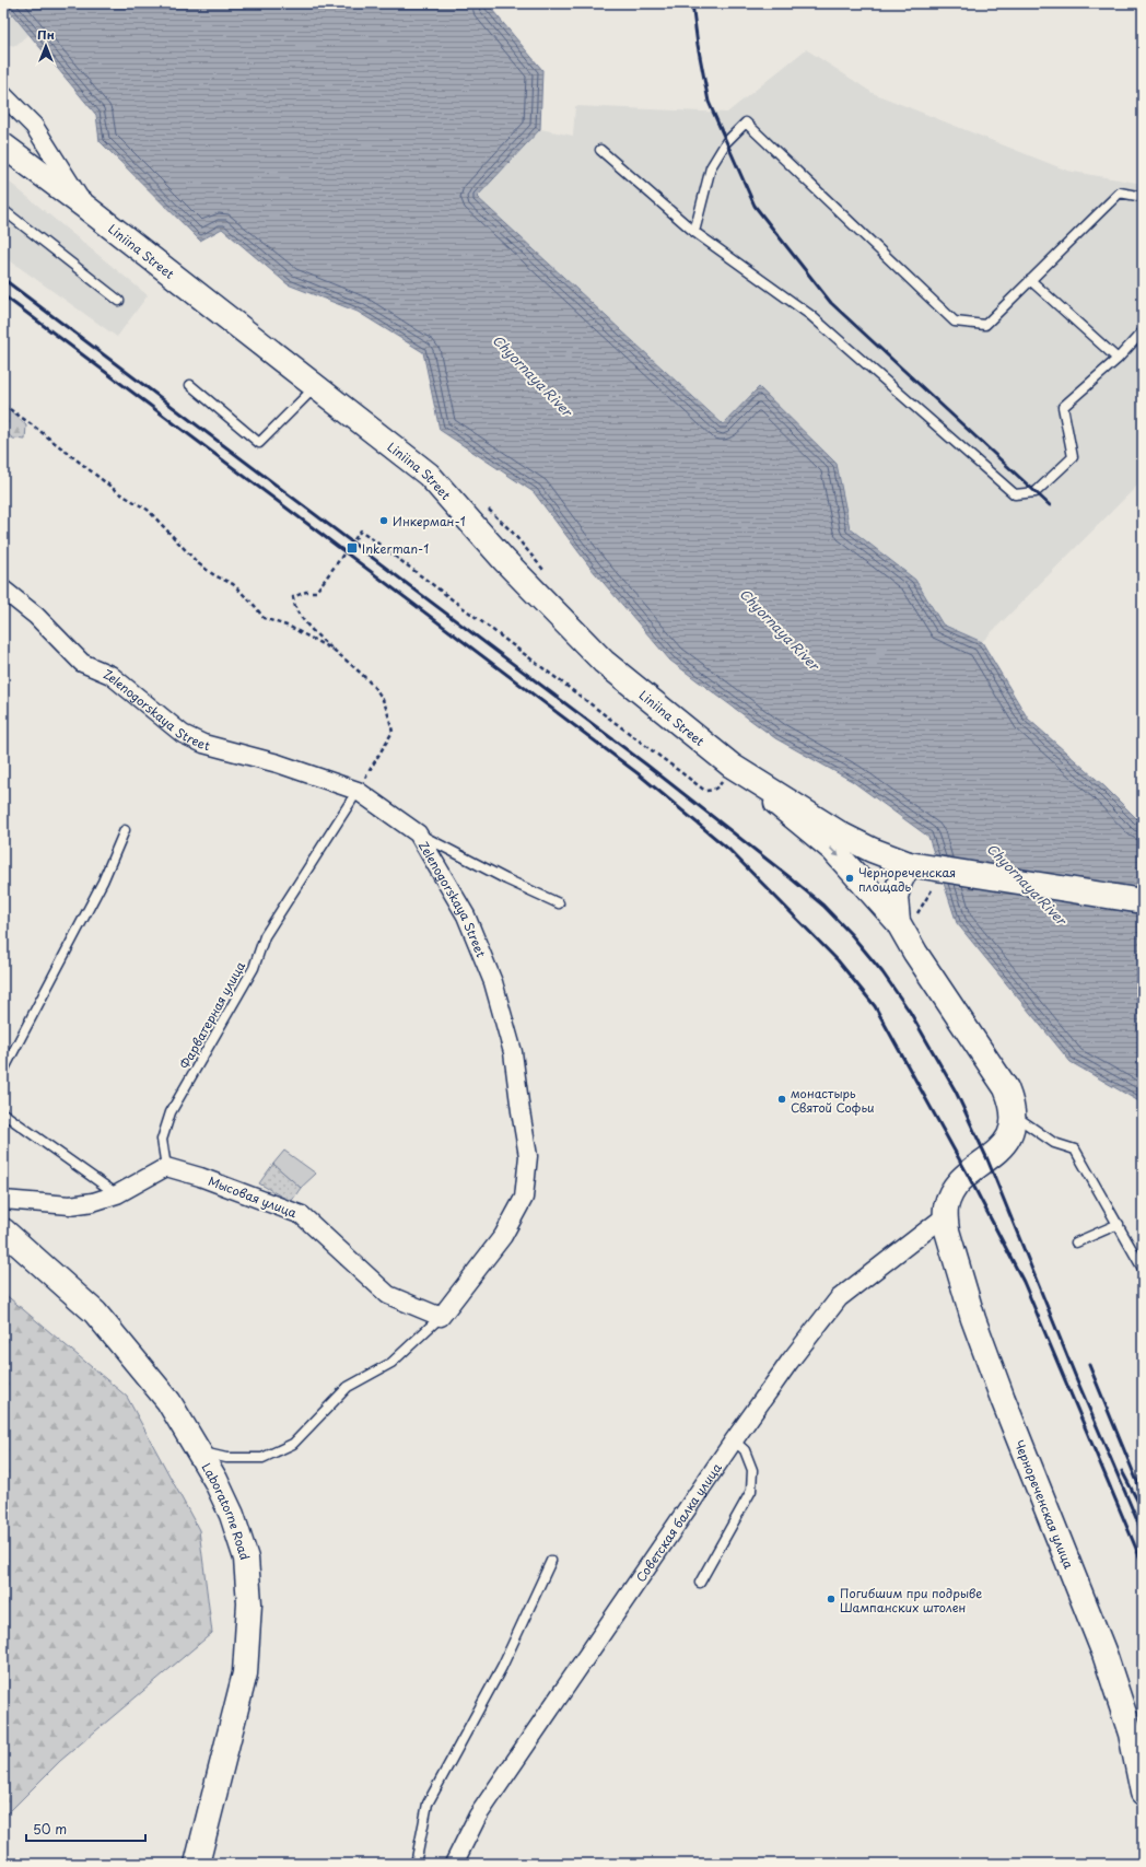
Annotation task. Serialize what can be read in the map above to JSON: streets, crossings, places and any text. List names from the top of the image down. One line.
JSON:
{"streets":{"main road":["Liniina Street","Чернореченская улица","Laboratorne Road"],"street":["Zelenogorskaya Street","Мысовая улица","Советская балка улица"],"lane":["Фарватерная улица"]},"crossings":[["Zelenogorskaya Street","Фарватерная улица"],["Zelenogorskaya Street","Мысовая улица"],["Фарватерная улица","Мысовая улица"],["Чернореченская улица","Советская балка улица"]],"water":["Chyornaya River"],"places":{"other":["Инкерман-1","Чернореченская площадь","монастырь Святой Софьи","Погибшим при подрыве Шампанских штолен"],"transit":["Inkerman-1"]},"scale_bar":"50 m","north":"top"}
